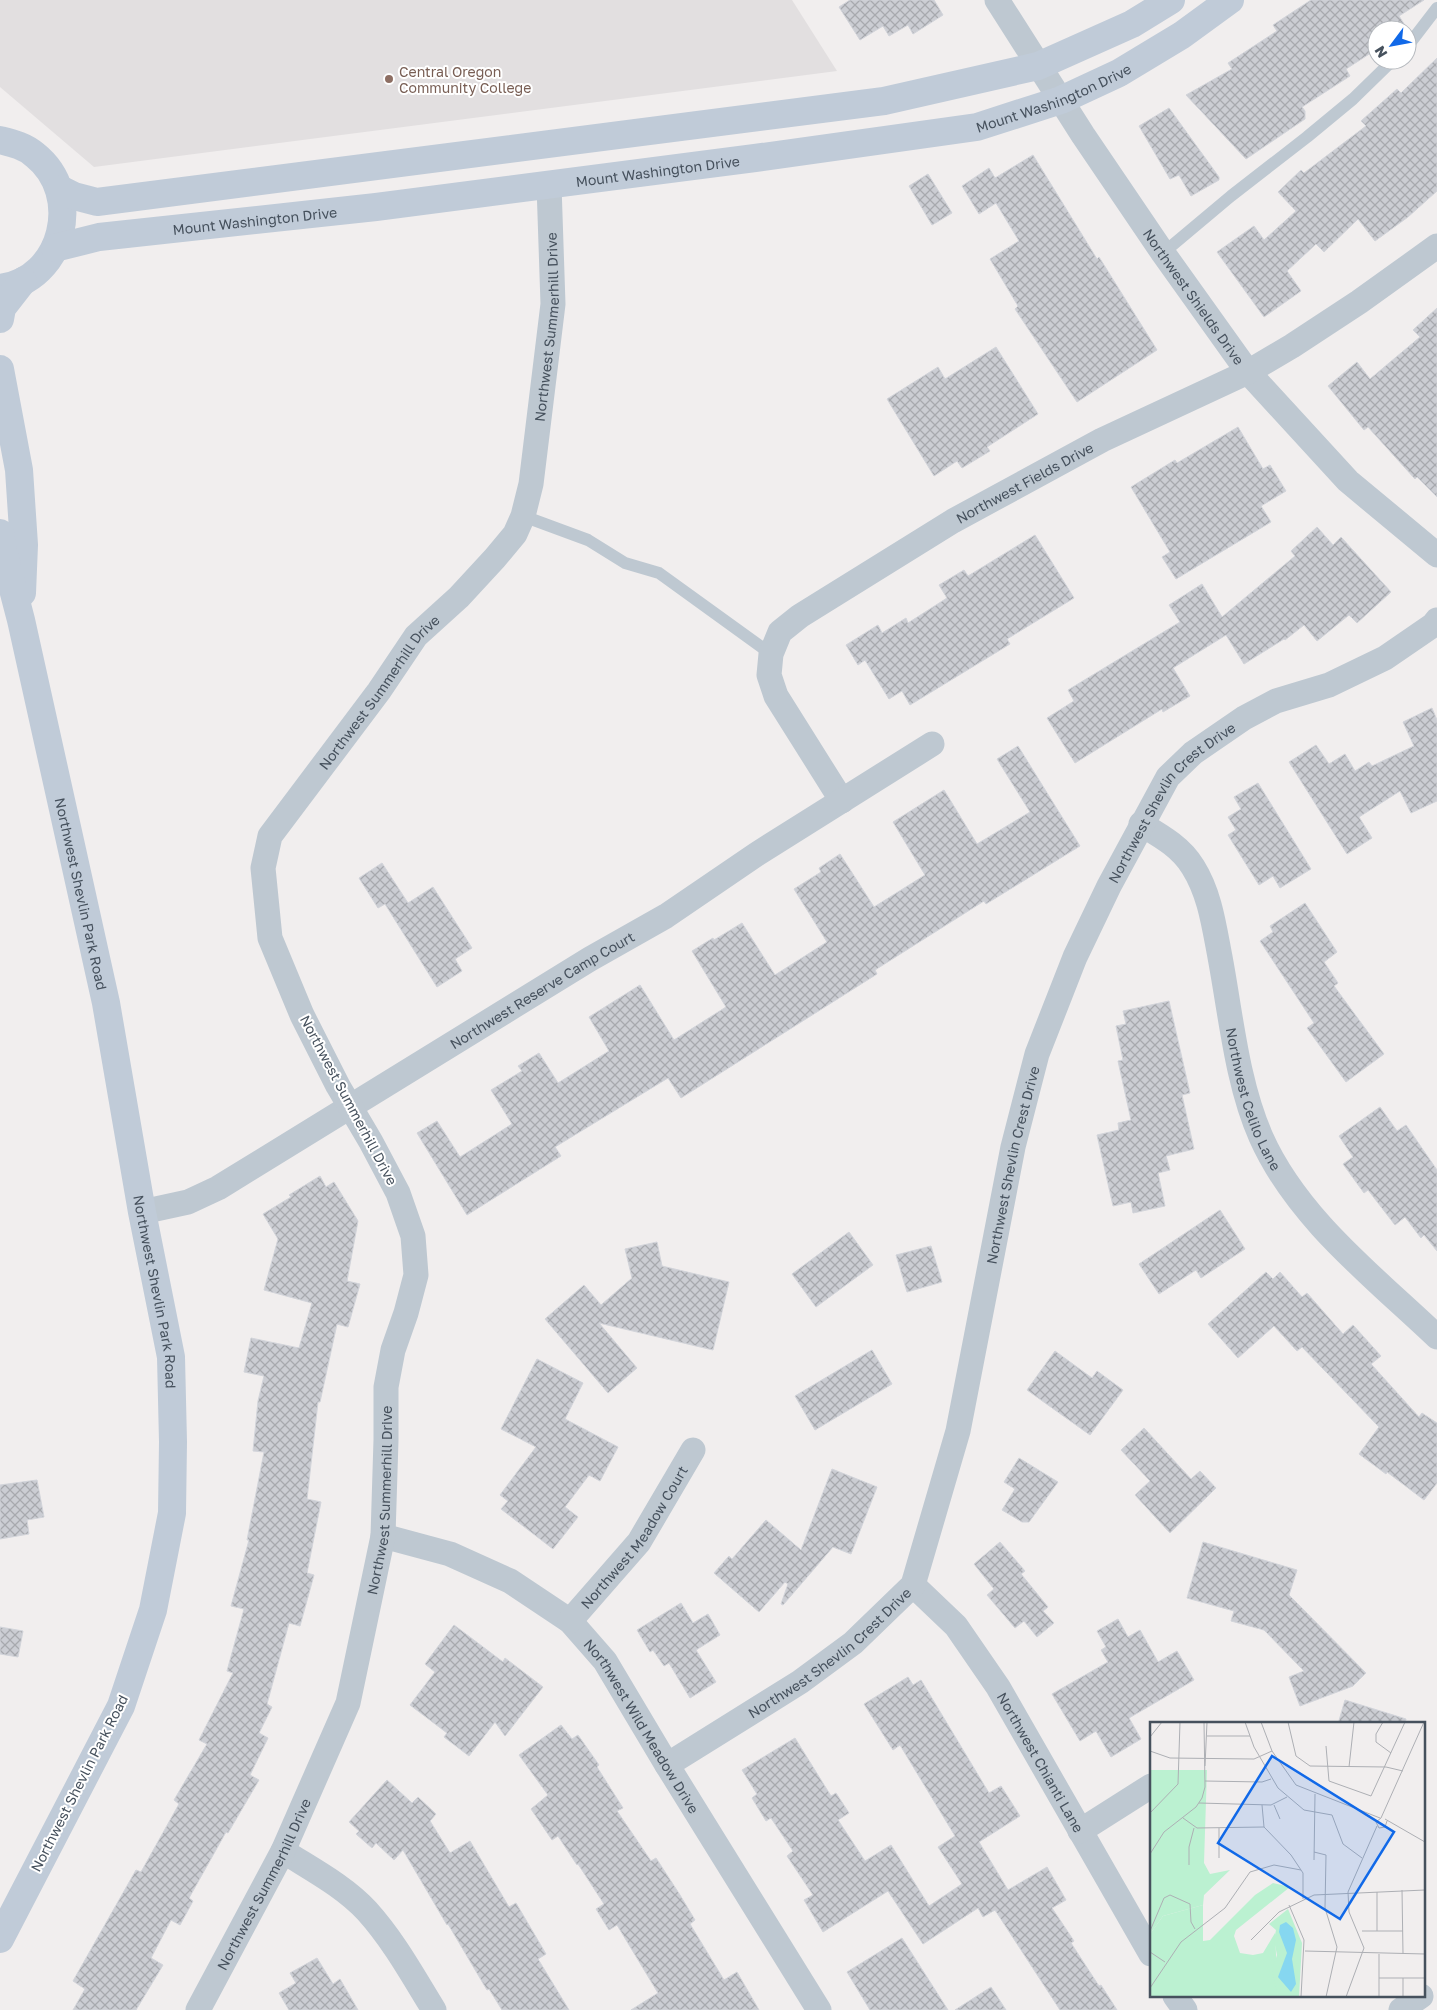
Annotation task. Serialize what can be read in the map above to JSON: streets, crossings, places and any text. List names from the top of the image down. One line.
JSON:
{"streets":{"main road":["Mount Washington Drive","Northwest Shevlin Park Road"],"street":["Northwest Shields Drive","Northwest Summerhill Drive","Northwest Fields Drive","Northwest Shevlin Crest Drive","Northwest Reserve Camp Court","Northwest Celilo Lane","Northwest Meadow Court","Northwest Wild Meadow Drive","Northwest Chianti Lane"]},"crossings":[["Mount Washington Drive","Northwest Shields Drive"],["Mount Washington Drive","Northwest Summerhill Drive"],["Northwest Shields Drive","Northwest Fields Drive"],["Northwest Summerhill Drive","Northwest Reserve Camp Court"],["Northwest Summerhill Drive","Northwest Wild Meadow Drive"],["Northwest Fields Drive","Northwest Reserve Camp Court"],["Northwest Shevlin Crest Drive","Northwest Celilo Lane"],["Northwest Shevlin Crest Drive","Northwest Wild Meadow Drive"],["Northwest Shevlin Crest Drive","Northwest Chianti Lane"],["Northwest Shevlin Park Road","Northwest Reserve Camp Court"],["Northwest Meadow Court","Northwest Wild Meadow Drive"]],"places":["Central Oregon Community College"],"north":"bottom left"}
